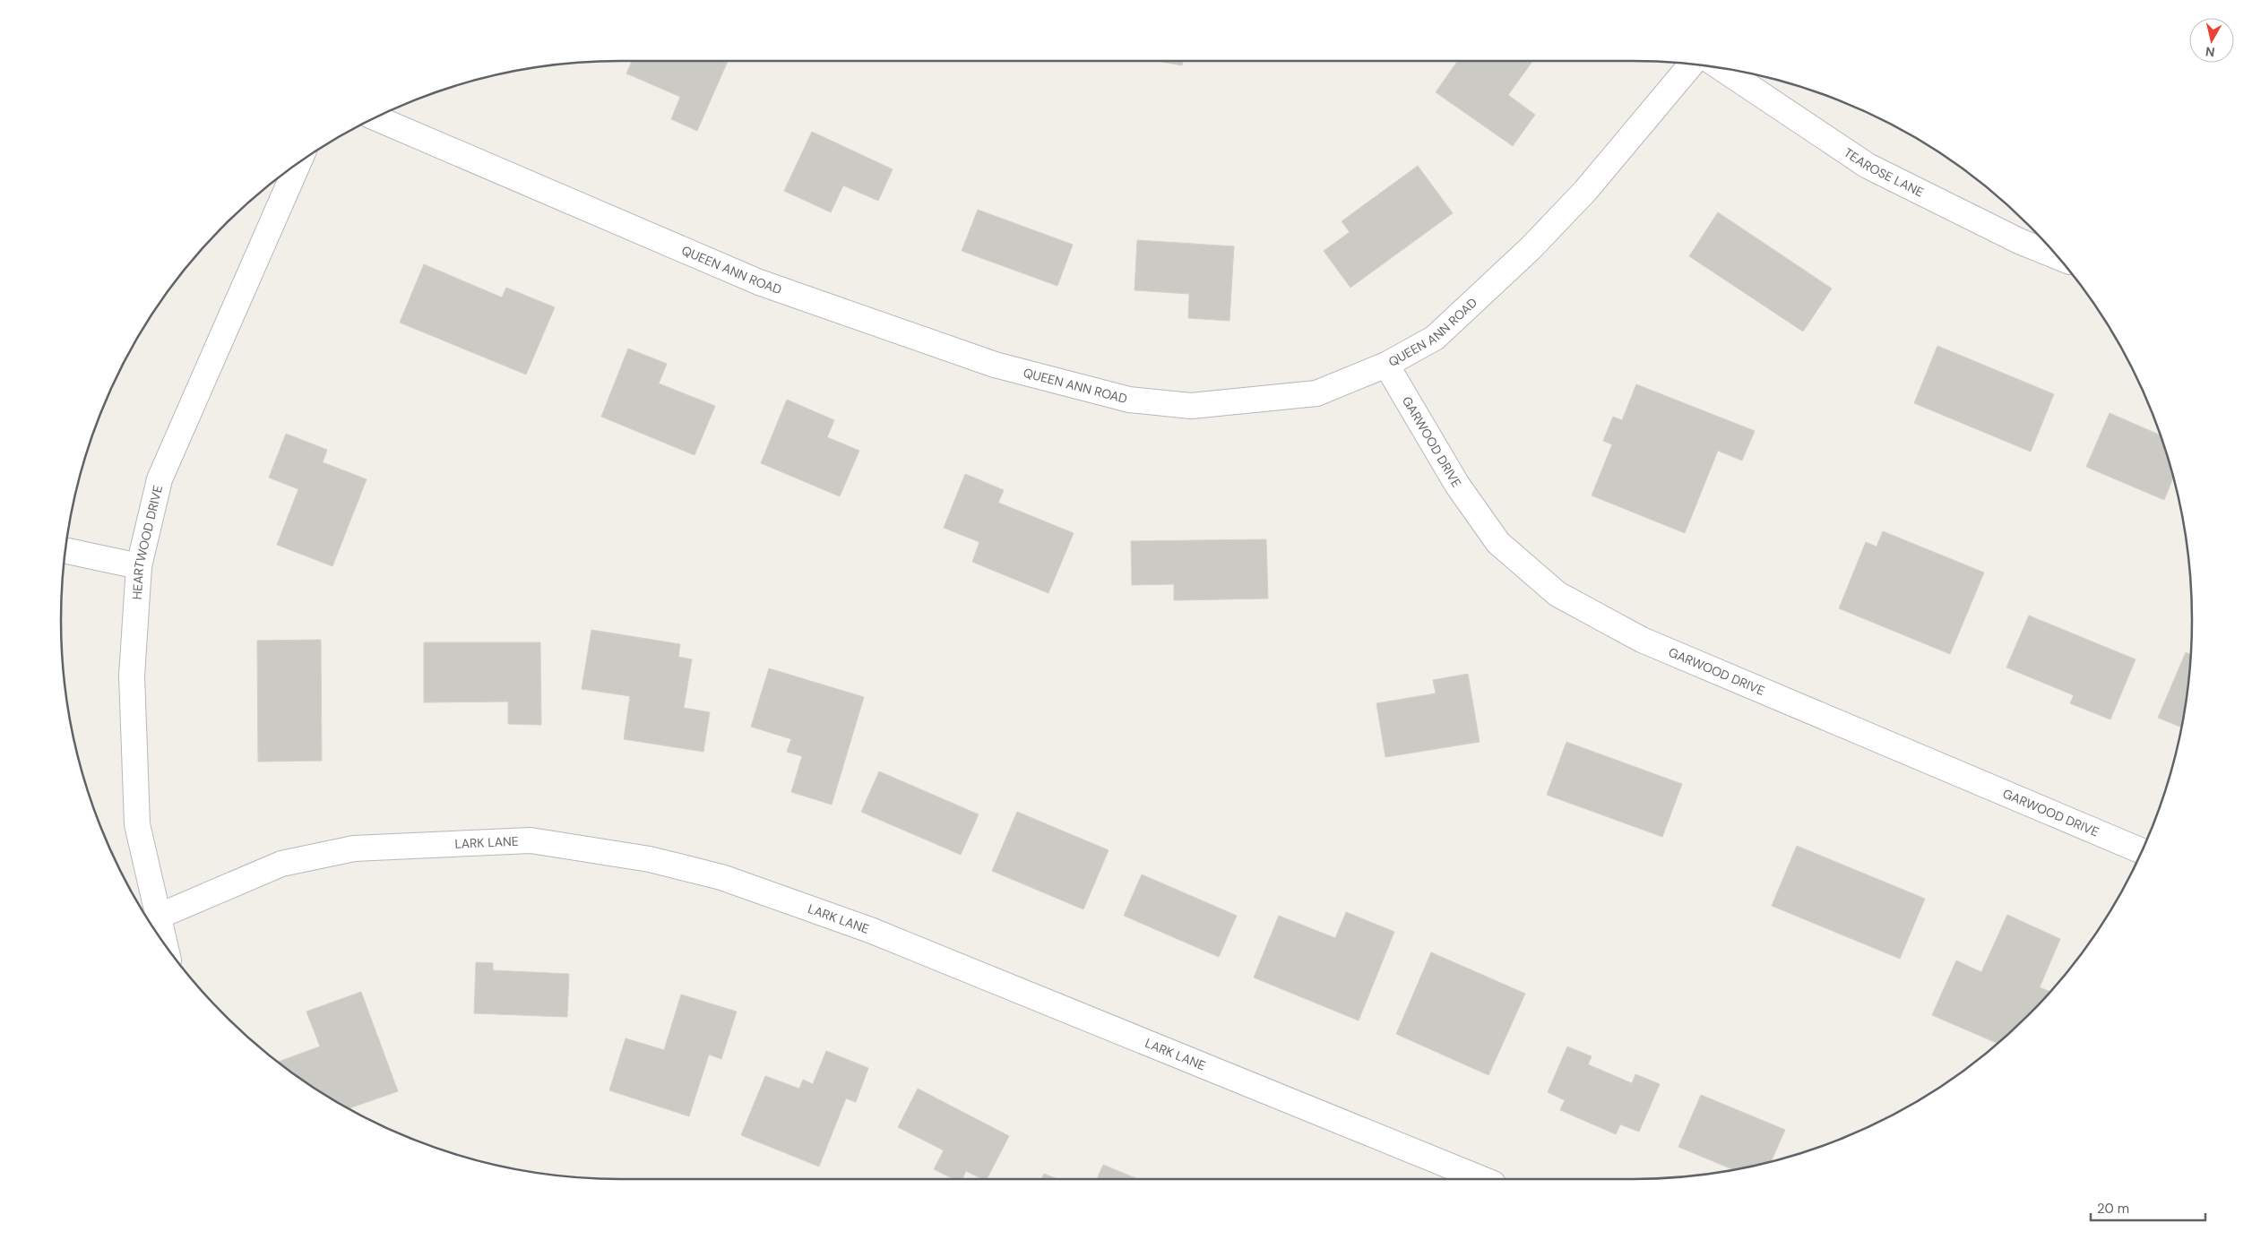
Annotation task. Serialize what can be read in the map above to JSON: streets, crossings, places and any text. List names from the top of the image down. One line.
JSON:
{"streets":{"street":["TEAROSE LANE","QUEEN ANN ROAD","GARWOOD DRIVE","HEARTWOOD DRIVE","LARK LANE"]},"crossings":[["QUEEN ANN ROAD","GARWOOD DRIVE"],["HEARTWOOD DRIVE","LARK LANE"]],"scale_bar":"20 m","north":"bottom"}
